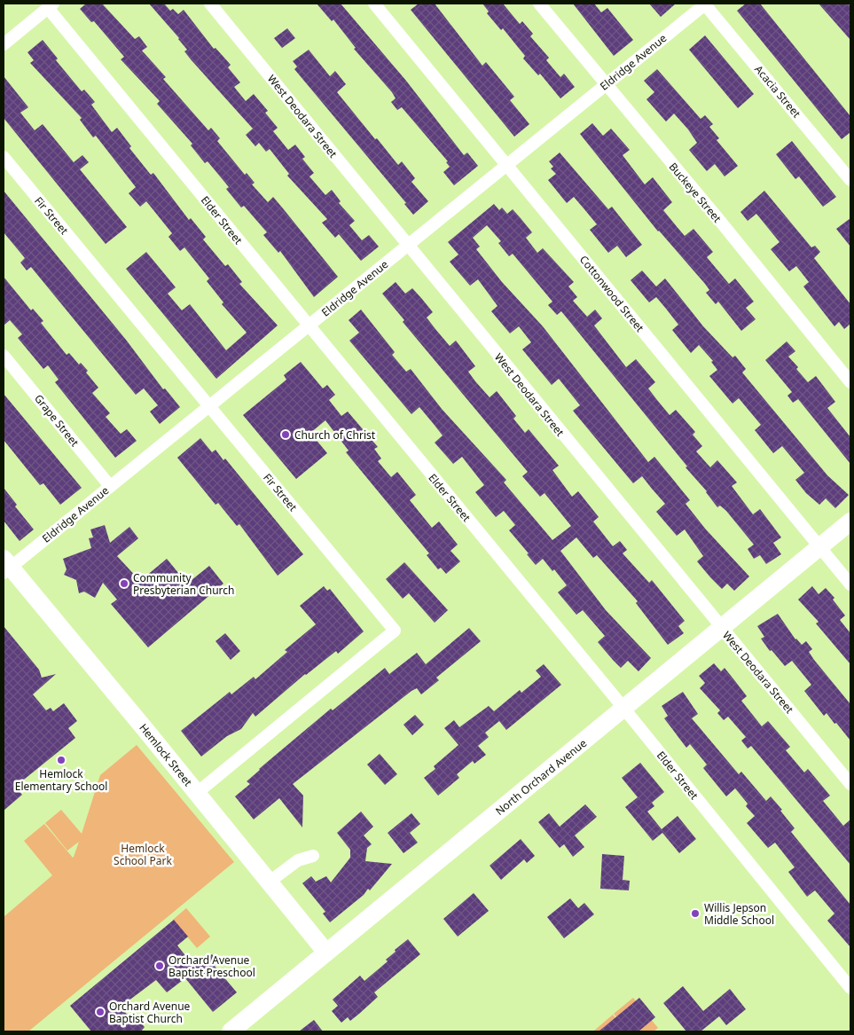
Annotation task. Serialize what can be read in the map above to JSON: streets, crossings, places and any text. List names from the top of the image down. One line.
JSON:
{"streets":{"street":["Eldridge Avenue","Acacia Street","West Deodara Street","Buckeye Street","Fir Street","Elder Street","Cottonwood Street","Grape Street","Hemlock Street","North Orchard Avenue"]},"crossings":[["Eldridge Avenue","Acacia Street"],["Eldridge Avenue","West Deodara Street"],["Eldridge Avenue","Buckeye Street"],["Eldridge Avenue","Fir Street"],["Eldridge Avenue","Elder Street"],["Eldridge Avenue","Cottonwood Street"],["Eldridge Avenue","Grape Street"],["Eldridge Avenue","Hemlock Street"],["West Deodara Street","North Orchard Avenue"],["Fir Street","Hemlock Street"],["Elder Street","North Orchard Avenue"],["Cottonwood Street","North Orchard Avenue"],["Hemlock Street","North Orchard Avenue"]],"parks":["Hemlock School Park"],"places":["Church of Christ","Community Presbyterian Church","Hemlock Elementary School","Willis Jepson Middle School","Orchard Avenue Baptist Preschool","Orchard Avenue Baptist Church"]}
